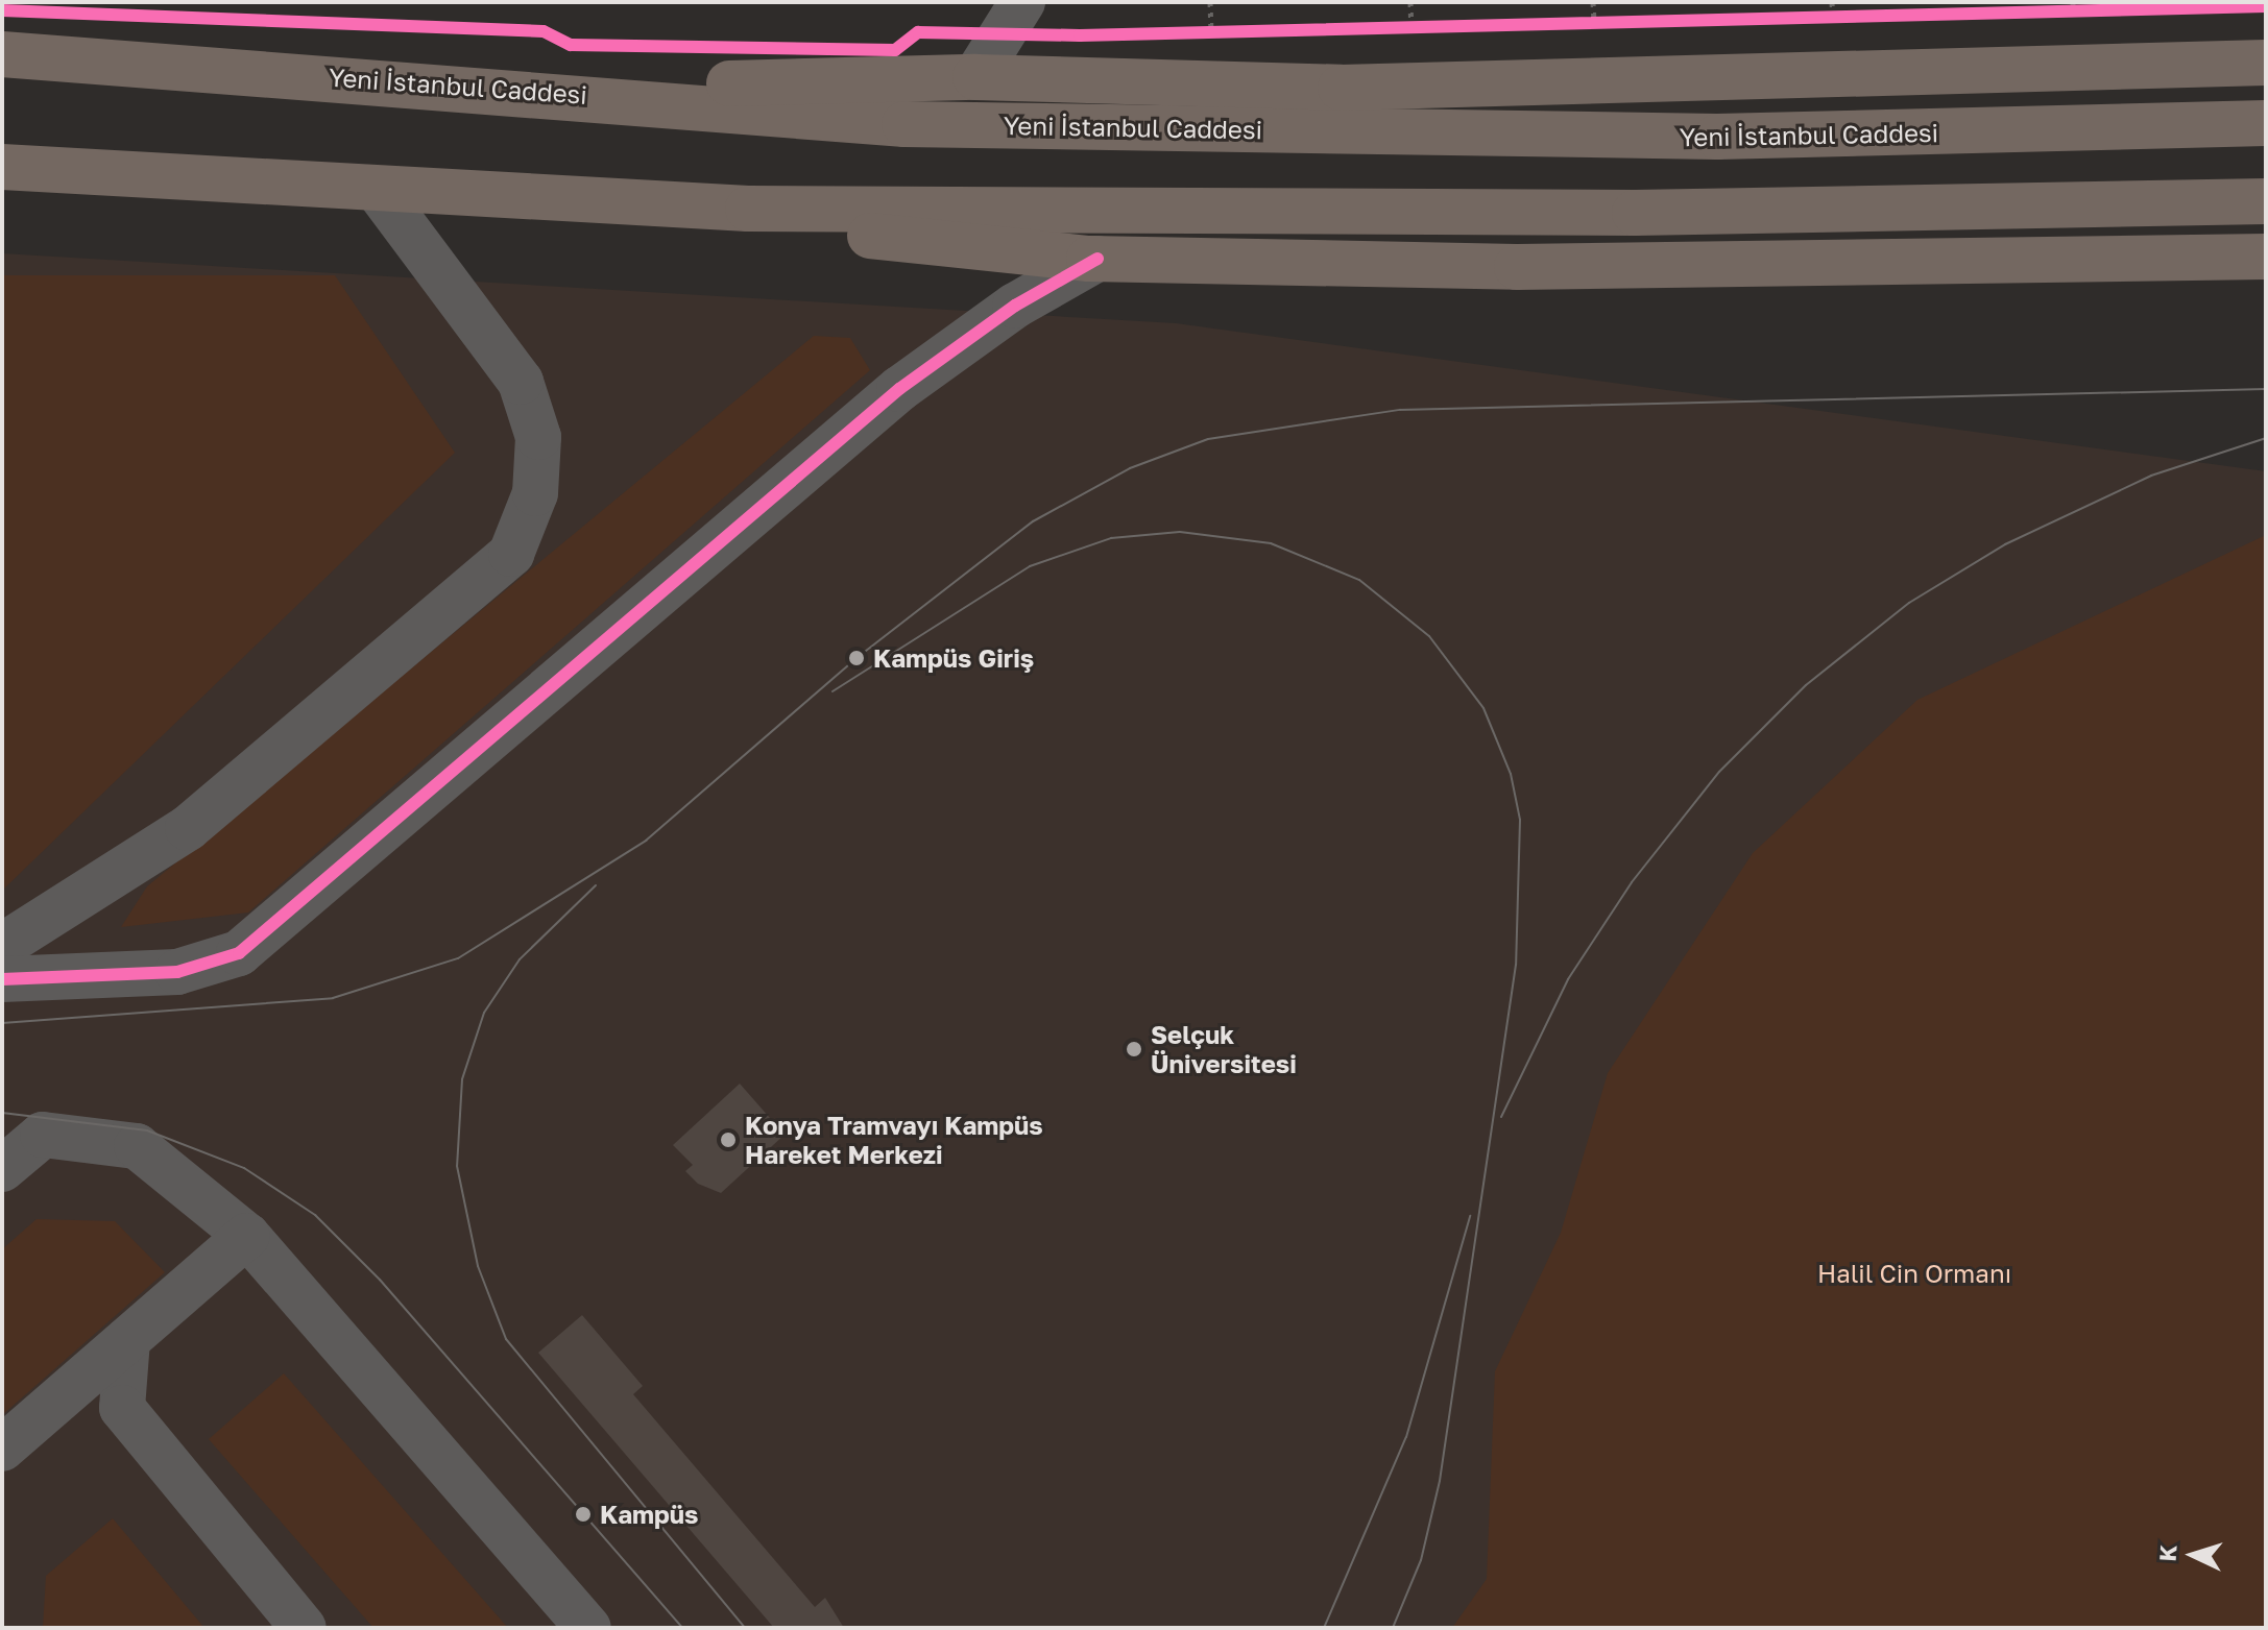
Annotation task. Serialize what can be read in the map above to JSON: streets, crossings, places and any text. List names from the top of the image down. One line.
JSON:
{"streets":{"highway":["Yeni İstanbul Caddesi"]},"parks":["Halil Cin Ormanı"],"places":["Kampüs Giriş","Selçuk Üniversitesi","Konya Tramvayı Kampüs Hareket Merkezi","Kampüs"],"north":"left"}
